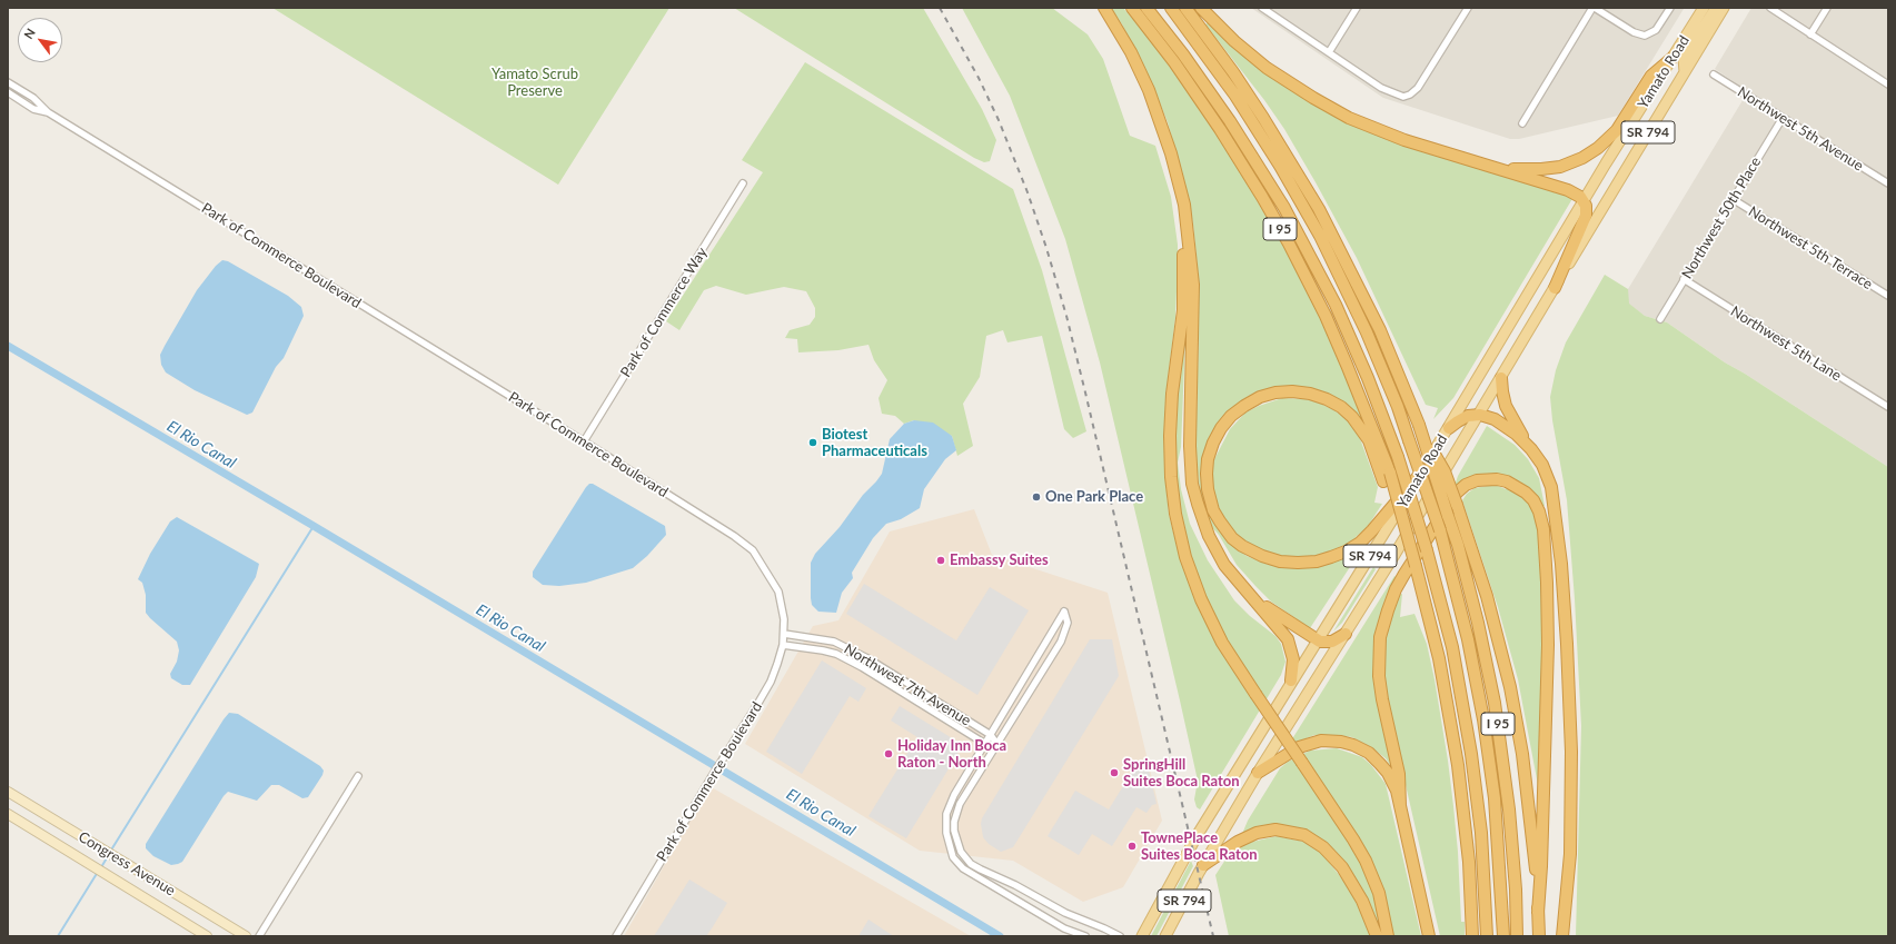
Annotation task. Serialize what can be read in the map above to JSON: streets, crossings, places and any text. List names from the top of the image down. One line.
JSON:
{"streets":{"highway":["I 95"],"main road":["Yamato Road","SR 794","Congress Avenue"],"street":["Northwest 5th Avenue","Northwest 50th Place","Northwest 5th Terrace","Park of Commerce Boulevard","Park of Commerce Way","Northwest 5th Lane","Northwest 7th Avenue"]},"crossings":[["Northwest 5th Avenue","Northwest 50th Place"],["Northwest 50th Place","Northwest 5th Terrace"],["Northwest 50th Place","Northwest 5th Lane"],["Park of Commerce Boulevard","Park of Commerce Way"],["Park of Commerce Boulevard","Northwest 7th Avenue"]],"water":["El Rio Canal"],"parks":["Yamato Scrub Preserve"],"places":["Biotest Pharmaceuticals","One Park Place","Embassy Suites","Holiday Inn Boca Raton - North","SpringHill Suites Boca Raton","TownePlace Suites Boca Raton"],"north":"top left"}
